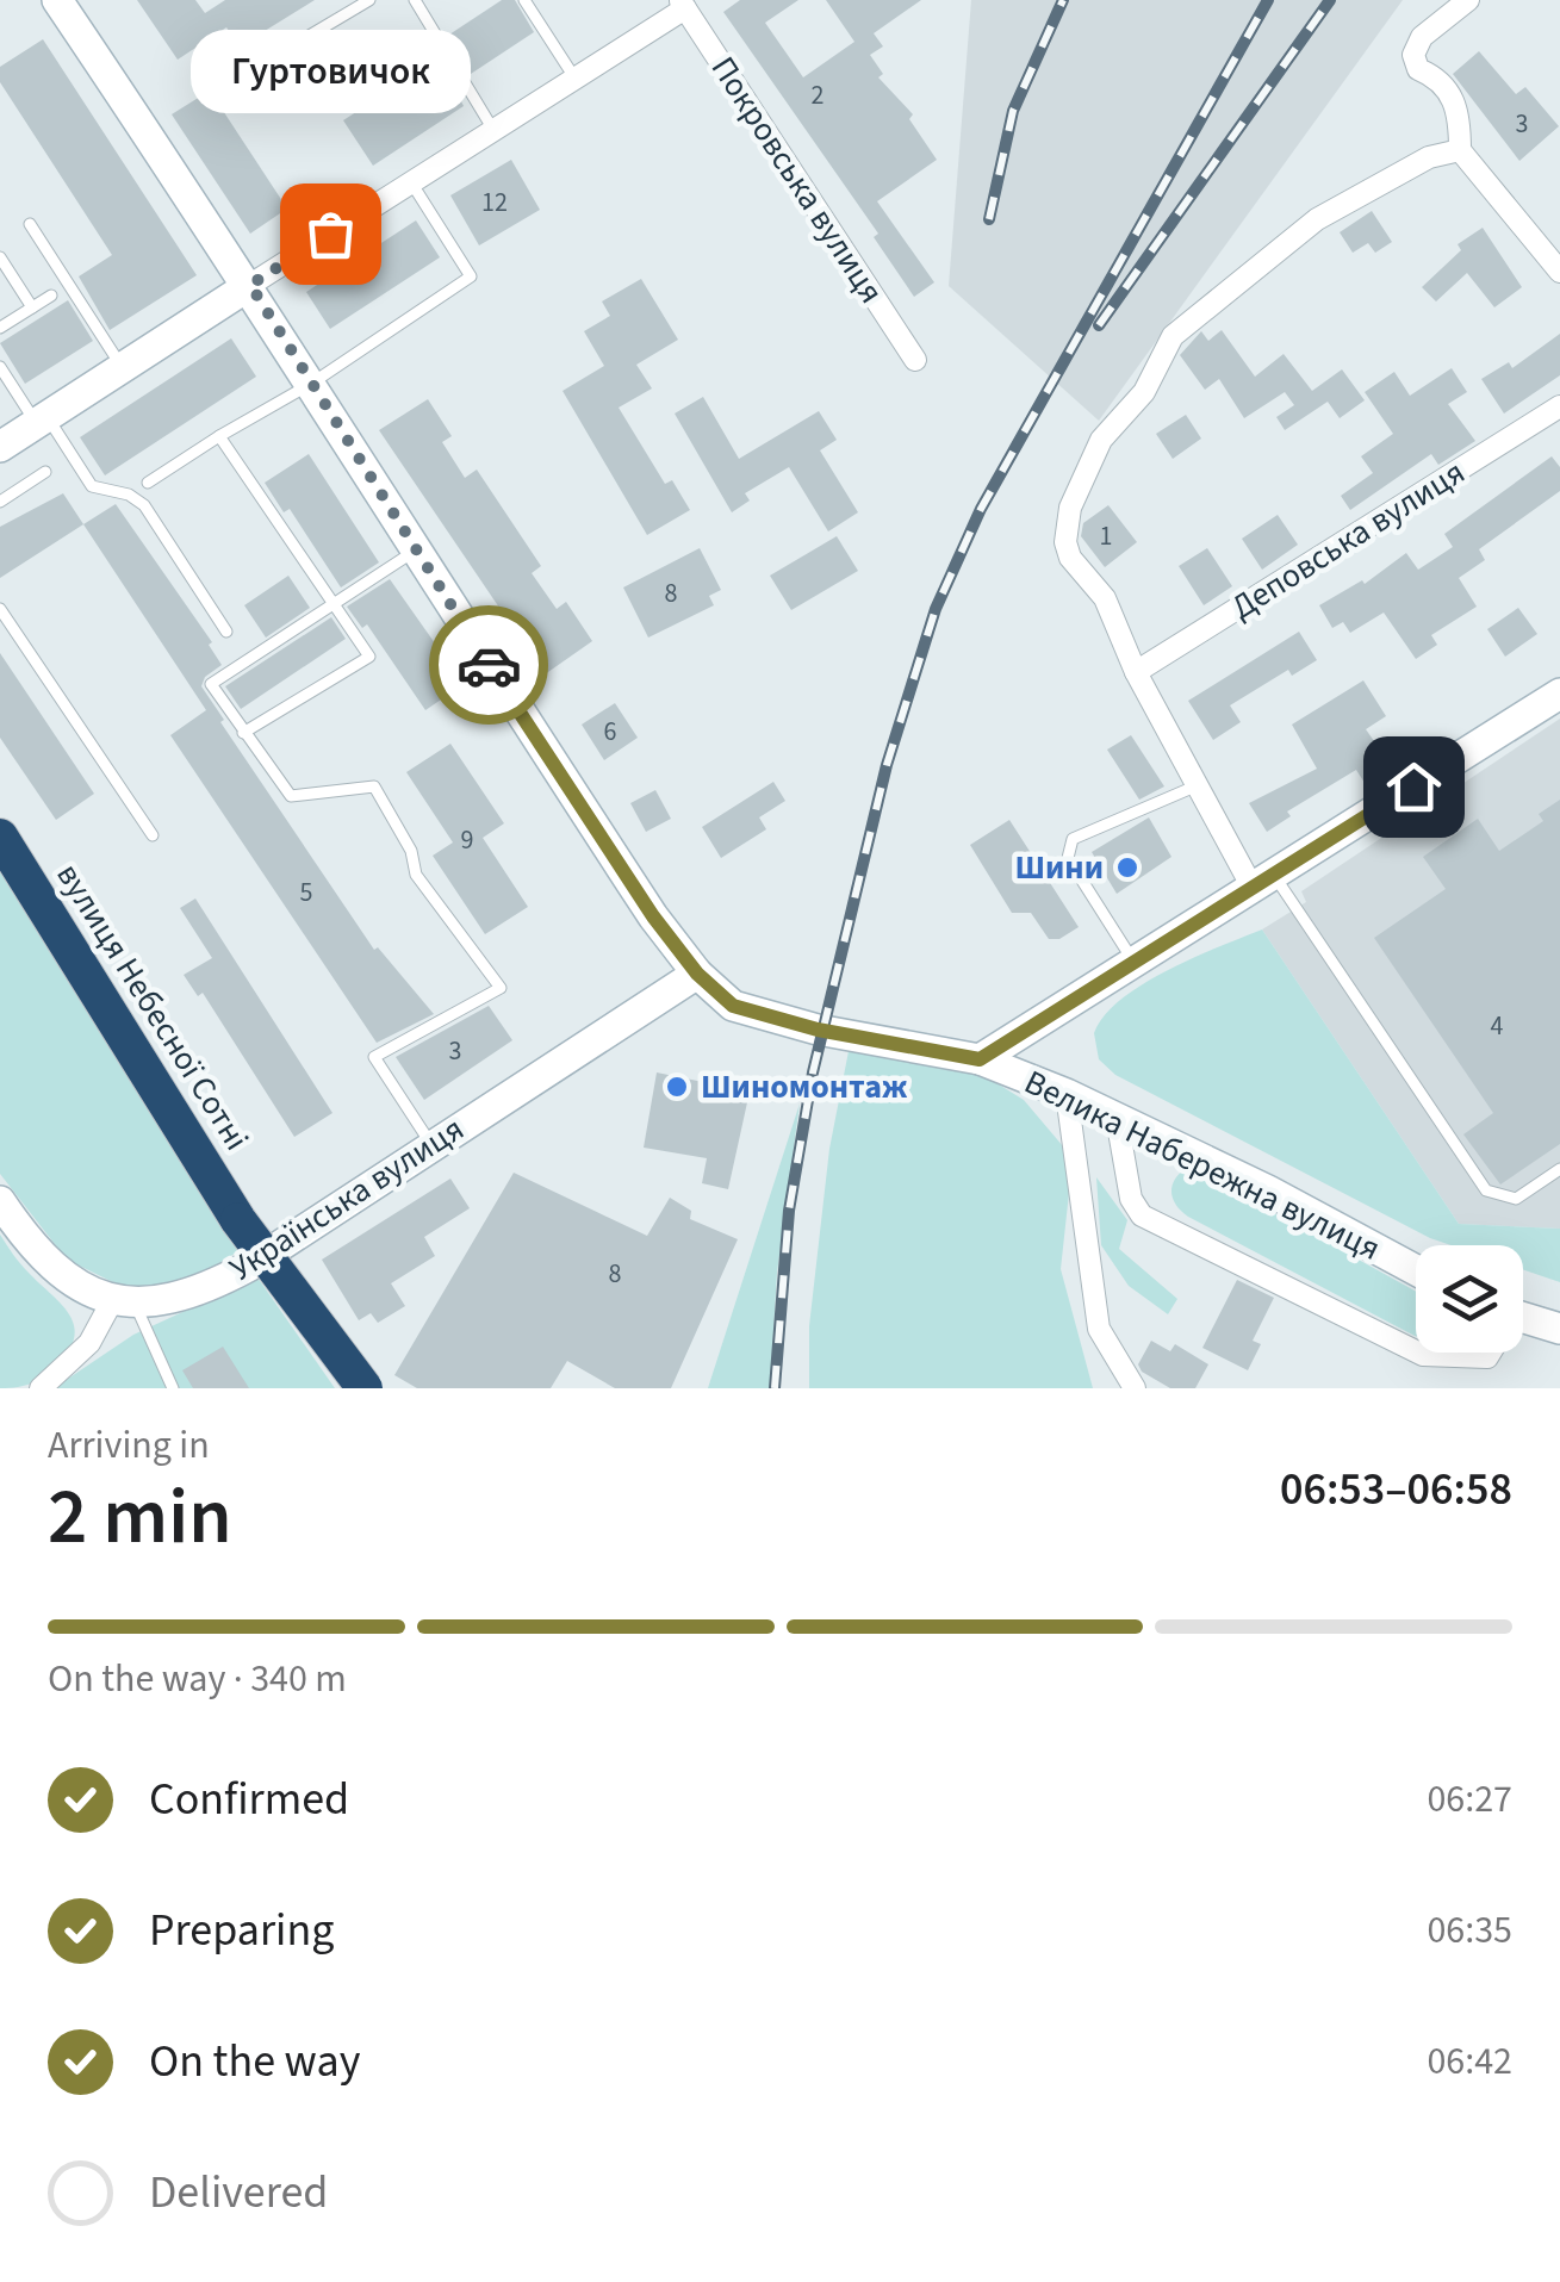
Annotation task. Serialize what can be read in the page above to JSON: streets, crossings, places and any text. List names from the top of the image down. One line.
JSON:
{"streets":{"highway":["вулиця Небесної Сотні"],"street":["Покровська вулиця","Деповська вулиця","Велика Набережна вулиця","Українська вулиця"]},"crossings":[["Велика Набережна вулиця","Українська вулиця"]],"places":["Гуртовичок","Шини","Шиномонтаж"],"house_numbers":["2","3","12","1","8","6","9","5","4","3","8"],"page":{"bubble":"Гуртовичок","heading":["2 min","Arriving in","06:53–06:58"],"bar":"On the way · 340 m","list":[["Confirmed","06:27"],["Preparing","06:35"],["On the way","06:42"],"Delivered"]}}
